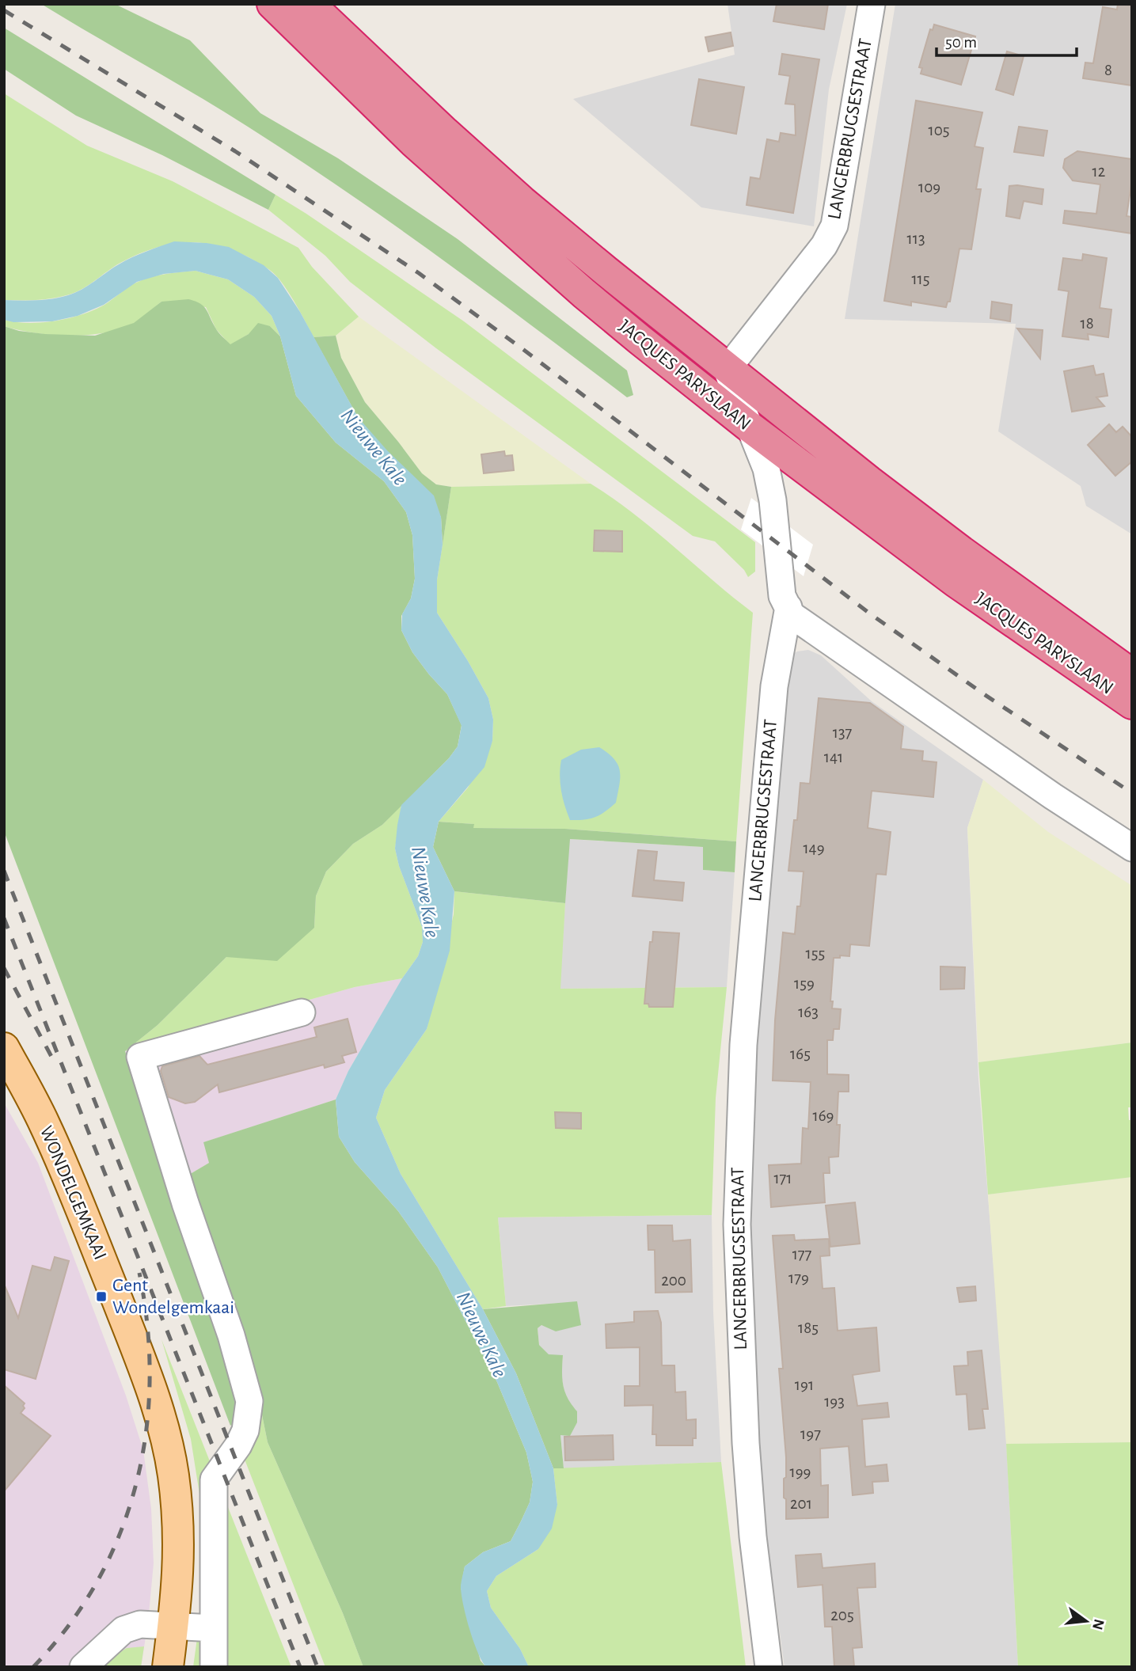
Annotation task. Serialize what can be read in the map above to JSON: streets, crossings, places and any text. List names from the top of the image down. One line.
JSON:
{"streets":{"highway":["JACQUES PARYSLAAN"],"main road":["WONDELGEMKAAI"],"street":["LANGERBRUGSESTRAAT"]},"crossings":[["LANGERBRUGSESTRAAT","JACQUES PARYSLAAN"]],"water":["Nieuwe Kale"],"places":{"transit":["Gent Wondelgemkaai"]},"house_numbers":["8","105","12","109","113","115","18","137","141","149","155","159","163","165","169","171","177","179","200","185","191","193","197","199","201","205"],"scale_bar":"50 m","north":"right"}
